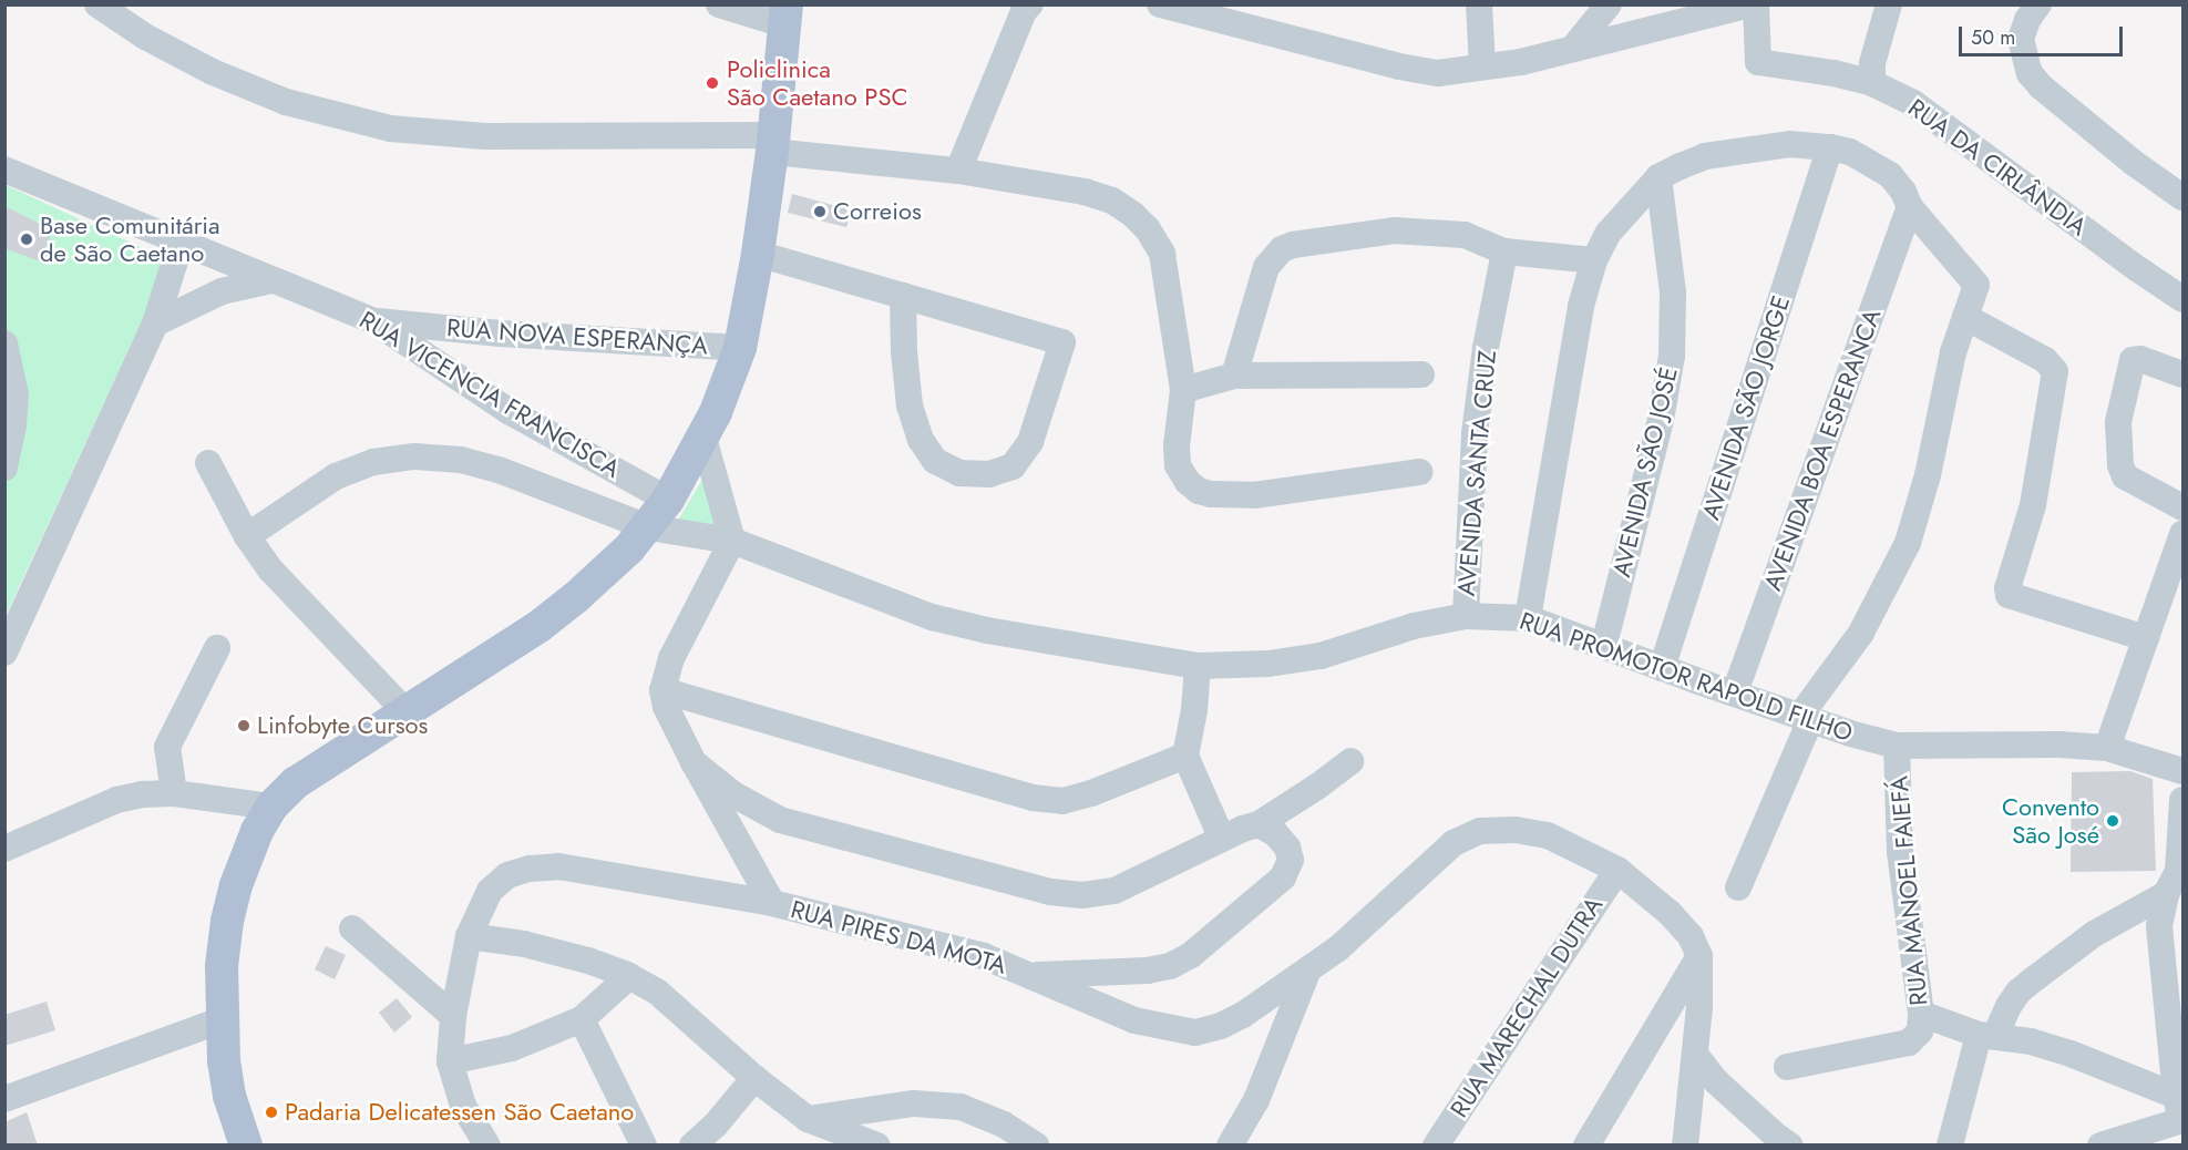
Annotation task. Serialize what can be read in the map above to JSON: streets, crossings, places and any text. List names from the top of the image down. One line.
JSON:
{"streets":{"street":["RUA DA CIRLÂNDIA","RUA NOVA ESPERANÇA","RUA VICENCIA FRANCISCA","AVENIDA SÃO JORGE","AVENIDA BOA ESPERANCA","AVENIDA SÃO JOSÉ","AVENIDA SANTA CRUZ","RUA PROMOTOR RAPOLD FILHO","RUA MANOEL FAIEFÁ","RUA PIRES DA MOTA","RUA MARECHAL DUTRA"]},"crossings":[["RUA NOVA ESPERANÇA","RUA VICENCIA FRANCISCA"],["AVENIDA SÃO JORGE","RUA PROMOTOR RAPOLD FILHO"],["AVENIDA BOA ESPERANCA","RUA PROMOTOR RAPOLD FILHO"],["AVENIDA SÃO JOSÉ","RUA PROMOTOR RAPOLD FILHO"],["AVENIDA SANTA CRUZ","RUA PROMOTOR RAPOLD FILHO"],["RUA PROMOTOR RAPOLD FILHO","RUA MANOEL FAIEFÁ"],["RUA PIRES DA MOTA","RUA MARECHAL DUTRA"]],"places":["Policlinica São Caetano PSC","Correios","Base Comunitária de São Caetano","Linfobyte Cursos","Convento São José","Padaria Delicatessen São Caetano"],"scale_bar":"50 m"}
